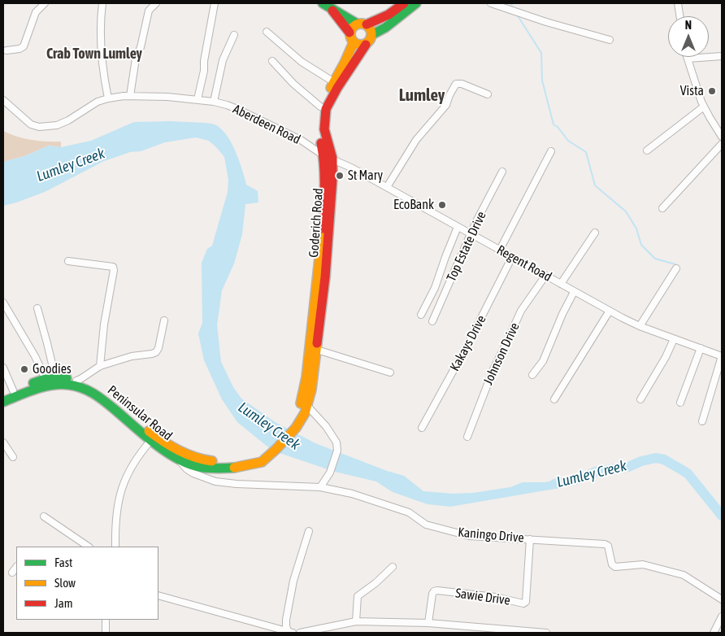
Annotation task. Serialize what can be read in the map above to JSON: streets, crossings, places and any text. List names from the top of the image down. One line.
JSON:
{"streets":{"main road":["Goderich Road","Peninsular Road"],"street":["Aberdeen Road","Top Estate Drive","Regent Road","Kakays Drive","Johnson Drive","Kaningo Drive","Sawie Drive"]},"crossings":[["Aberdeen Road","Goderich Road"],["Aberdeen Road","Regent Road"],["Goderich Road","Regent Road"],["Goderich Road","Peninsular Road"],["Top Estate Drive","Regent Road"],["Regent Road","Kakays Drive"],["Regent Road","Johnson Drive"],["Peninsular Road","Kaningo Drive"],["Kaningo Drive","Sawie Drive"]],"districts":["Crab Town Lumley","Lumley"],"water":["Lumley Creek"],"places":["Vista","St Mary","EcoBank","Goodies"],"legend":["Fast","Slow","Jam"],"north":"top"}
